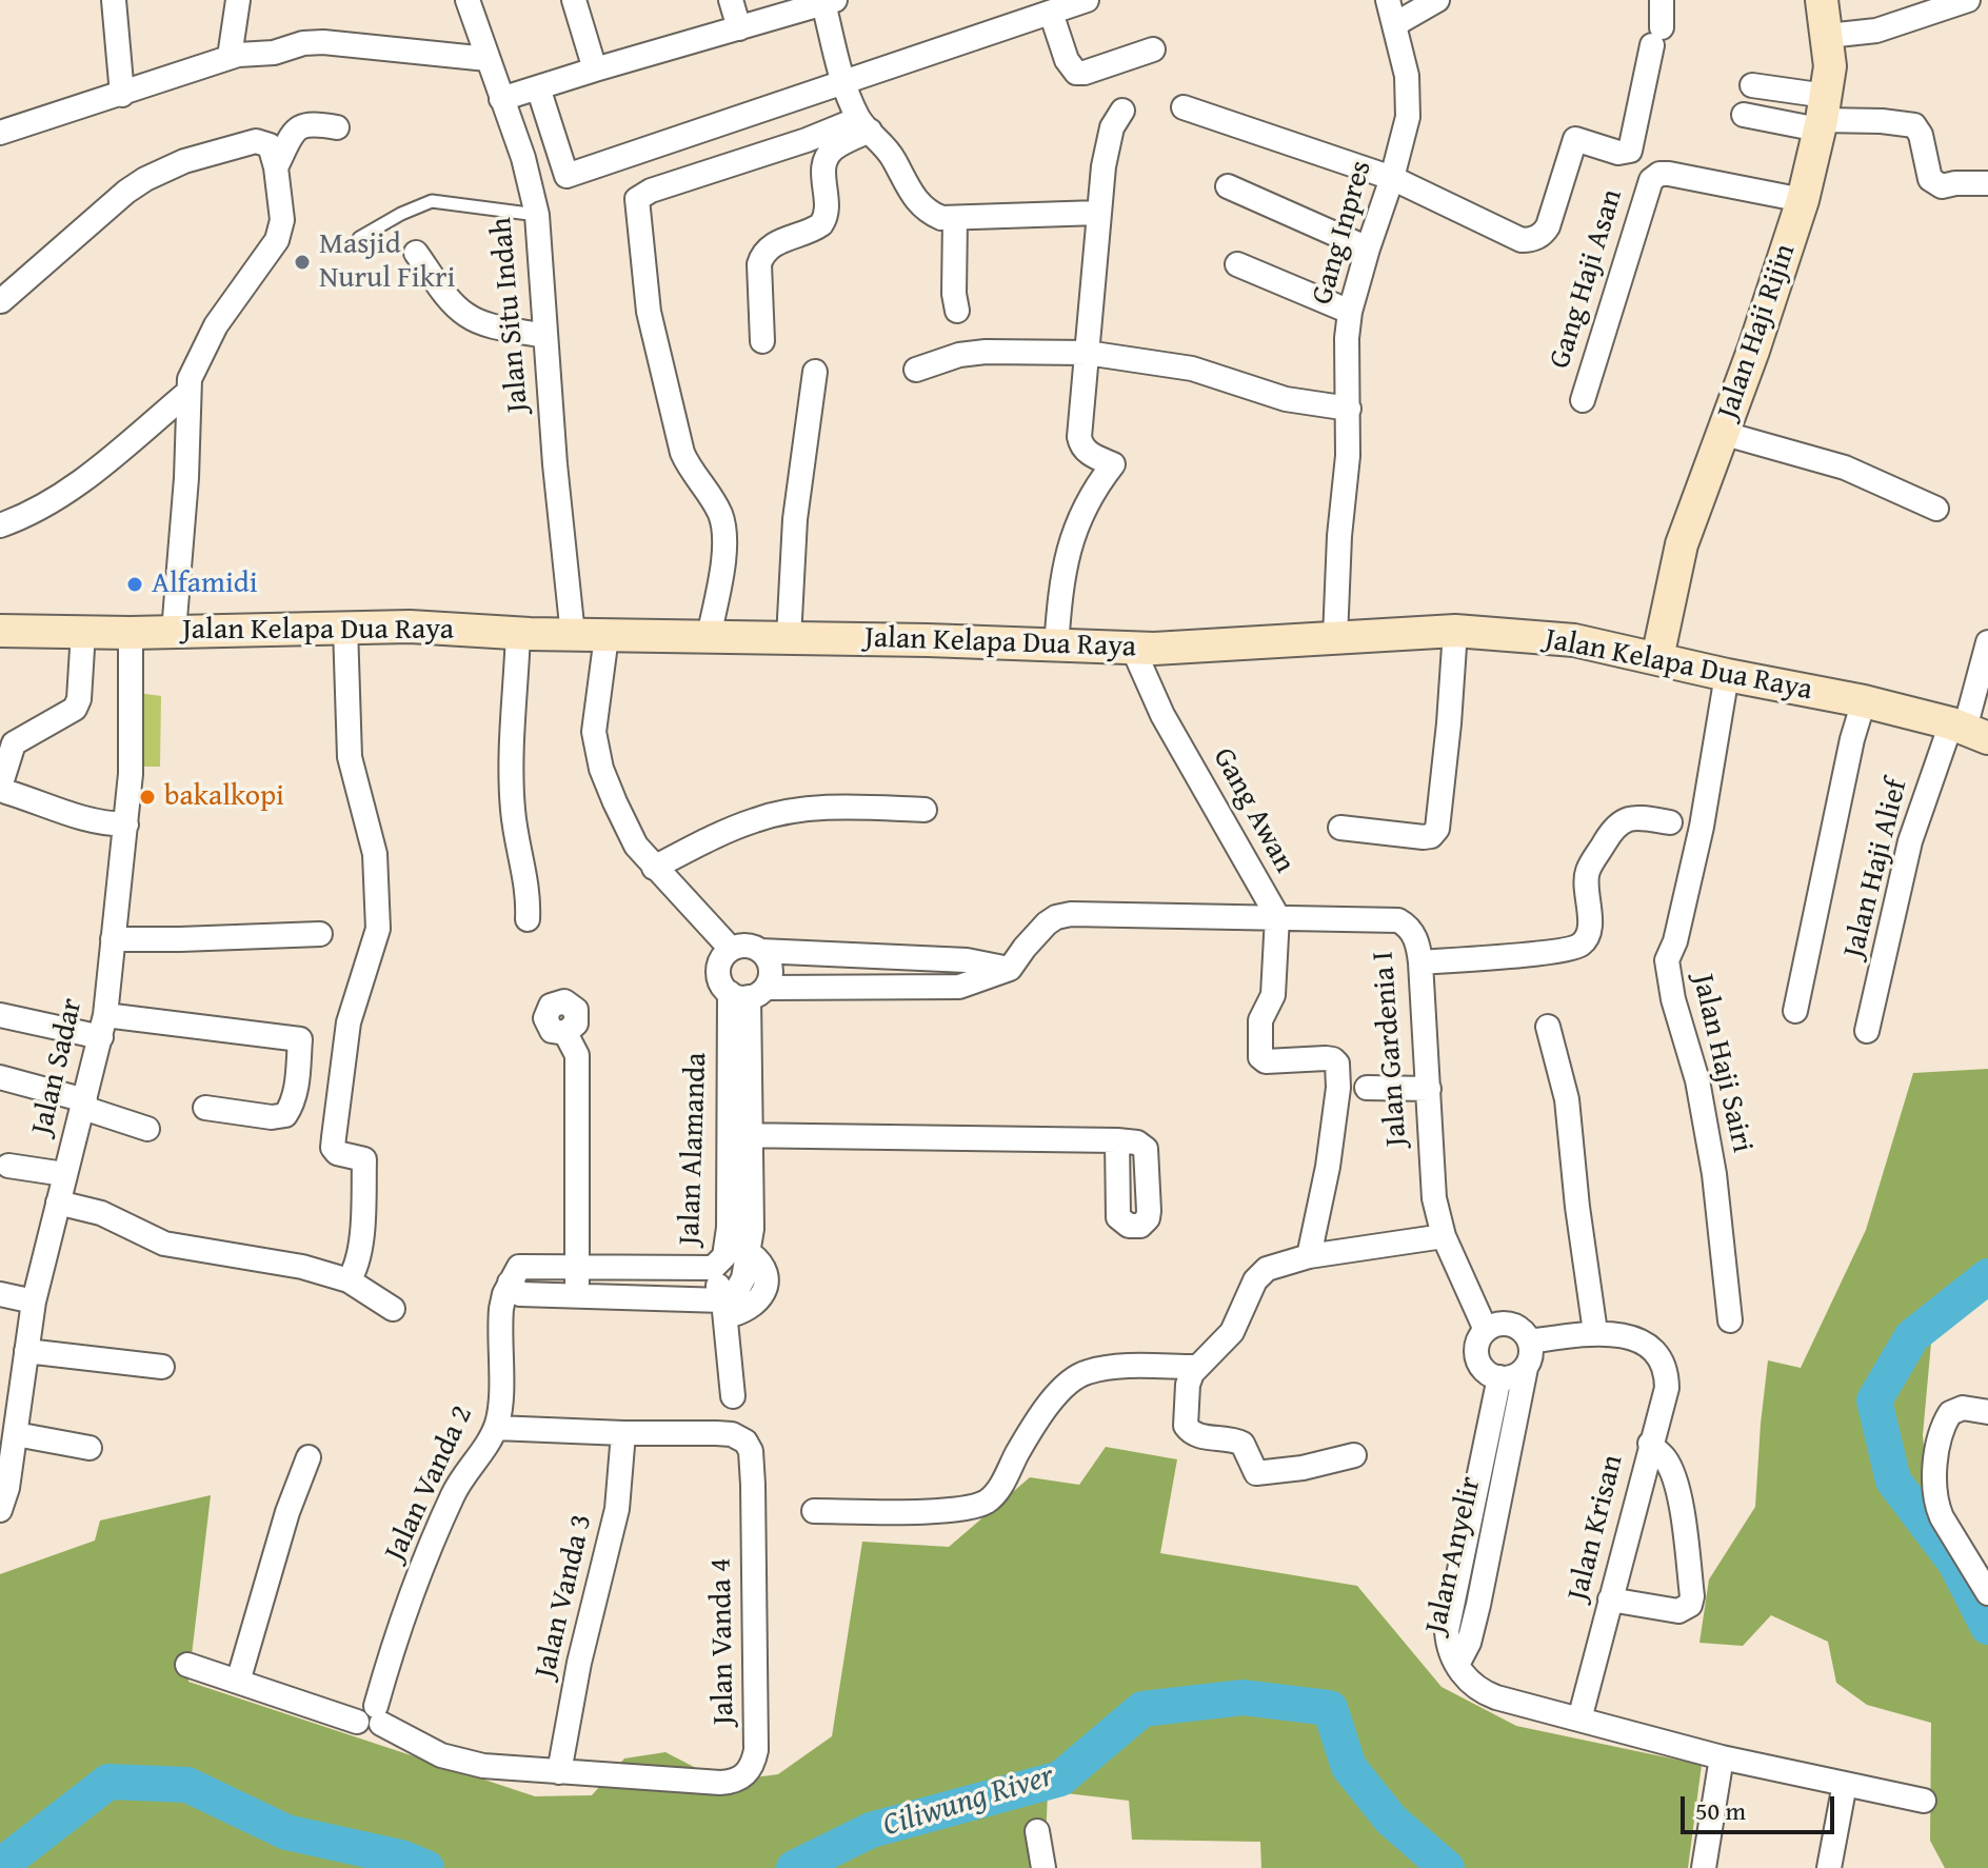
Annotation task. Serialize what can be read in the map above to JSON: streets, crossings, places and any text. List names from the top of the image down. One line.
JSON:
{"streets":{"main road":["Jalan Haji Rijin","Jalan Kelapa Dua Raya"],"street":["Gang Inpres","Gang Haji Asan","Jalan Situ Indah","Gang Awan","Jalan Haji Alief","Jalan Gardenia I","Jalan Haji Sairi","Jalan Sadar","Jalan Alamanda","Jalan Vanda 2","Jalan Krisan","Jalan Anyelir","Jalan Vanda 3","Jalan Vanda 4"]},"crossings":[["Gang Inpres","Jalan Kelapa Dua Raya"],["Gang Haji Asan","Jalan Haji Rijin"],["Jalan Situ Indah","Jalan Kelapa Dua Raya"],["Jalan Haji Rijin","Jalan Kelapa Dua Raya"],["Jalan Kelapa Dua Raya","Gang Awan"],["Jalan Kelapa Dua Raya","Jalan Haji Alief"],["Jalan Kelapa Dua Raya","Jalan Haji Sairi"],["Jalan Kelapa Dua Raya","Jalan Sadar"],["Gang Awan","Jalan Gardenia I"],["Jalan Gardenia I","Jalan Anyelir"],["Jalan Alamanda","Jalan Vanda 2"],["Jalan Vanda 2","Jalan Vanda 4"],["Jalan Vanda 3","Jalan Vanda 4"]],"water":["Ciliwung River"],"places":["Masjid Nurul Fikri","Alfamidi","bakalkopi"],"scale_bar":"50 m"}
